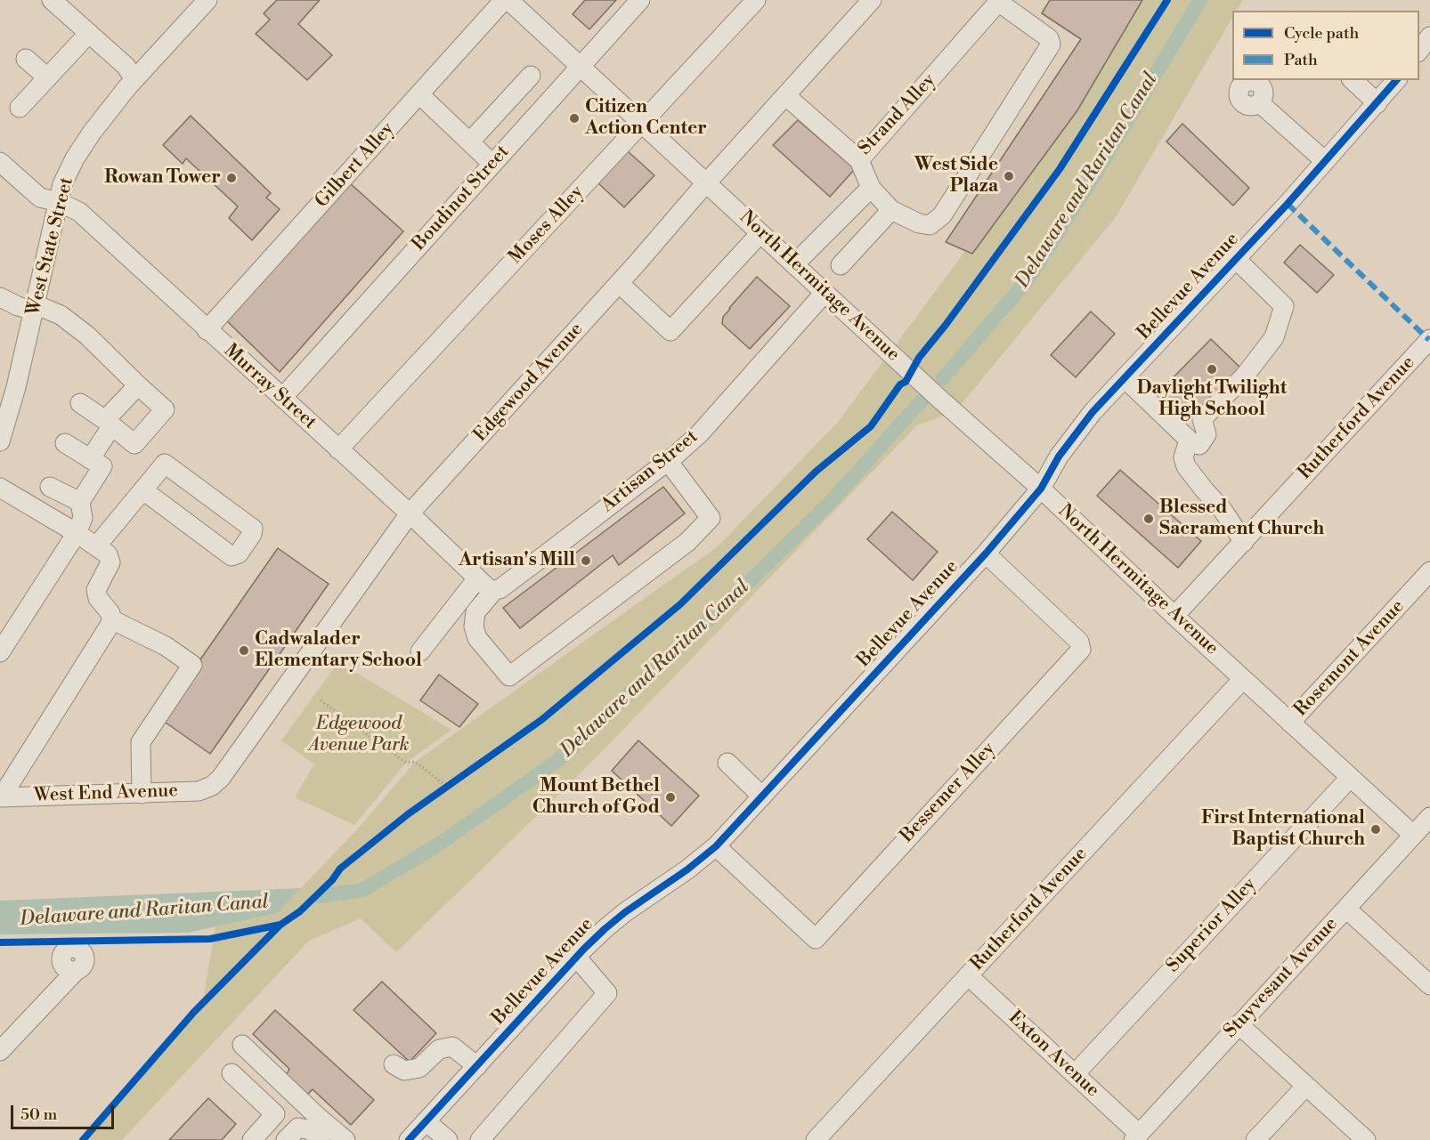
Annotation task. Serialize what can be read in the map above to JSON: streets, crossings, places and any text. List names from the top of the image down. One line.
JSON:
{"streets":{"street":["Strand Alley","Gilbert Alley","Boudinot Street","Moses Alley","West State Street","North Hermitage Avenue","Bellevue Avenue","Edgewood Avenue","Murray Street","Rutherford Avenue","Artisan Street","Rosemont Avenue","Bessemer Alley","West End Avenue","Superior Alley","Stuyvesant Avenue","Exton Avenue"]},"crossings":[["Strand Alley","Edgewood Avenue"],["Gilbert Alley","Murray Street"],["Boudinot Street","North Hermitage Avenue"],["Boudinot Street","Murray Street"],["Moses Alley","North Hermitage Avenue"],["Moses Alley","Murray Street"],["West State Street","Murray Street"],["North Hermitage Avenue","Bellevue Avenue"],["North Hermitage Avenue","Edgewood Avenue"],["North Hermitage Avenue","Rutherford Avenue"],["North Hermitage Avenue","Artisan Street"],["North Hermitage Avenue","Rosemont Avenue"],["North Hermitage Avenue","Superior Alley"],["North Hermitage Avenue","Stuyvesant Avenue"],["Bellevue Avenue","Bessemer Alley"],["Edgewood Avenue","Murray Street"],["Edgewood Avenue","West End Avenue"],["Rutherford Avenue","Exton Avenue"],["Superior Alley","Exton Avenue"],["Stuyvesant Avenue","Exton Avenue"]],"water":["Delaware and Raritan Canal"],"parks":["Edgewood Avenue Park"],"places":["Citizen Action Center","West Side Plaza","Rowan Tower","Daylight Twilight High School","Blessed Sacrament Church","Artisan's Mill","Cadwalader Elementary School","Mount Bethel Church of God","First International Baptist Church"],"legend":["Cycle path","Path"],"scale_bar":"50 m"}
